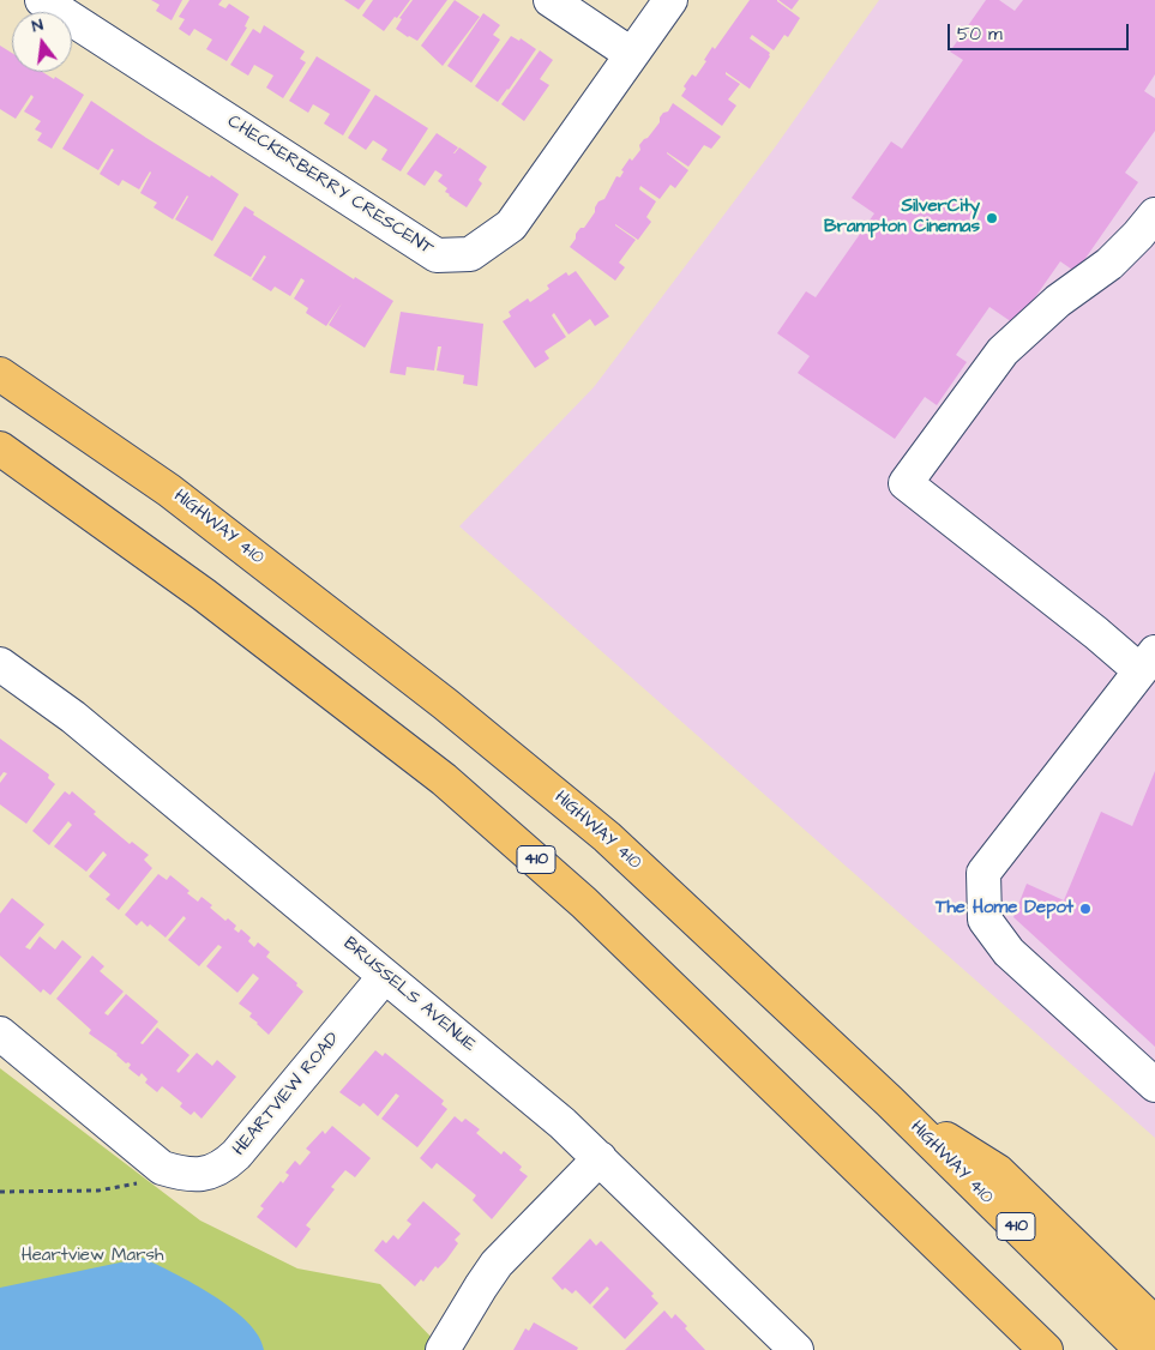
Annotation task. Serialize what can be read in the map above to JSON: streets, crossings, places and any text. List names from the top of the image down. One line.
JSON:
{"streets":{"highway":["HIGHWAY 410","410"],"street":["CHECKERBERRY CRESCENT","BRUSSELS AVENUE","HEARTVIEW ROAD"]},"crossings":[["BRUSSELS AVENUE","HEARTVIEW ROAD"]],"parks":["Heartview Marsh"],"places":["SilverCity Brampton Cinemas","The Home Depot"],"scale_bar":"50 m","north":"top"}
